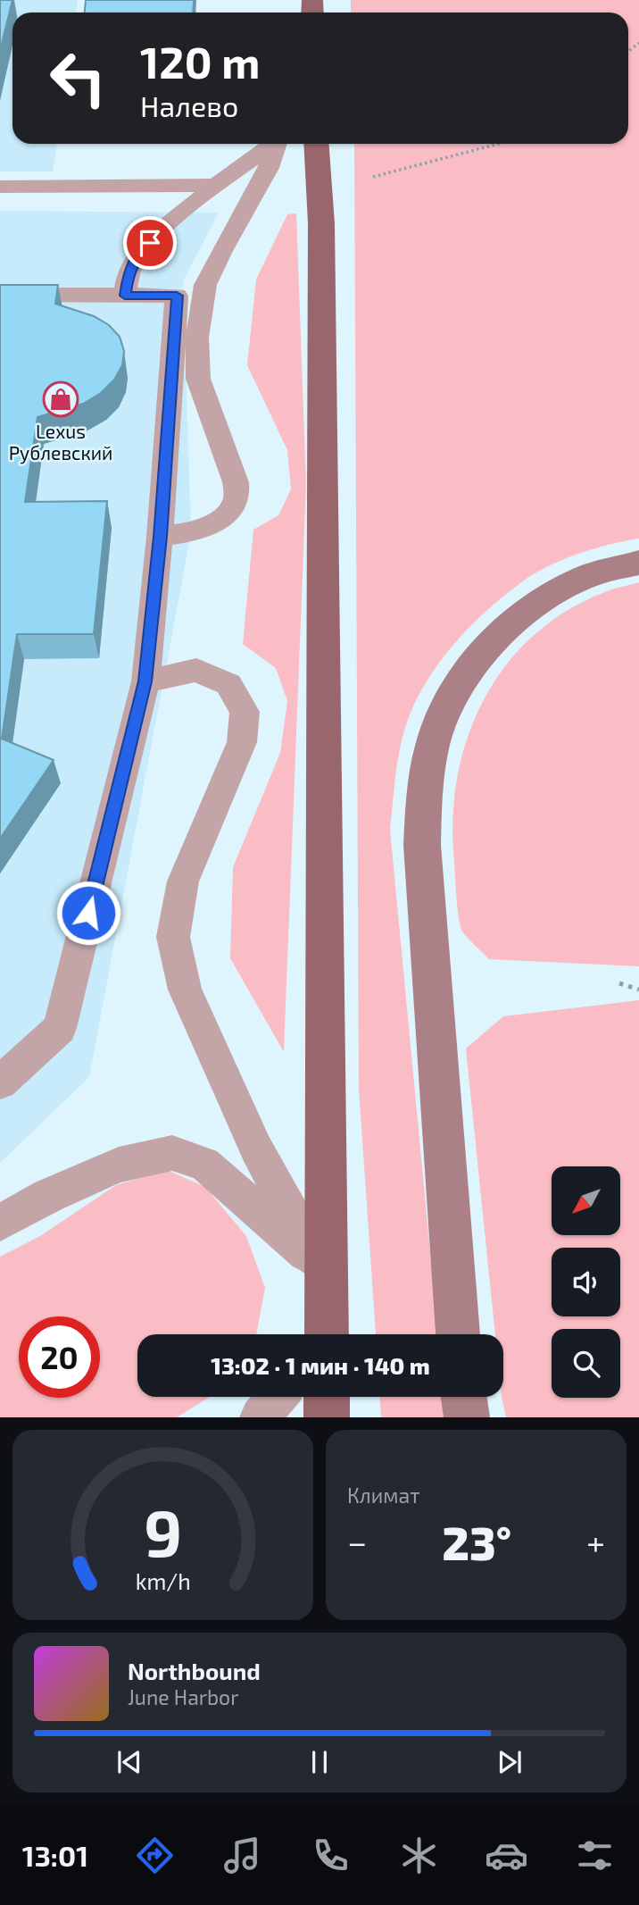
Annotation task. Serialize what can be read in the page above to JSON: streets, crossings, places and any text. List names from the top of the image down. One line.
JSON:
{"places":{"shop":["Lexus Рублевский"]},"north":"bottom left","page":{"turn":["120 m","Налево"],"limit":"20","trip":"13:02 · 1 мин · 140 m","tile":"Климат","heat":["−","23°","+"],"song":["Northbound","June Harbor"],"tabs":"13:01","gauge":["9","km/h"]}}
